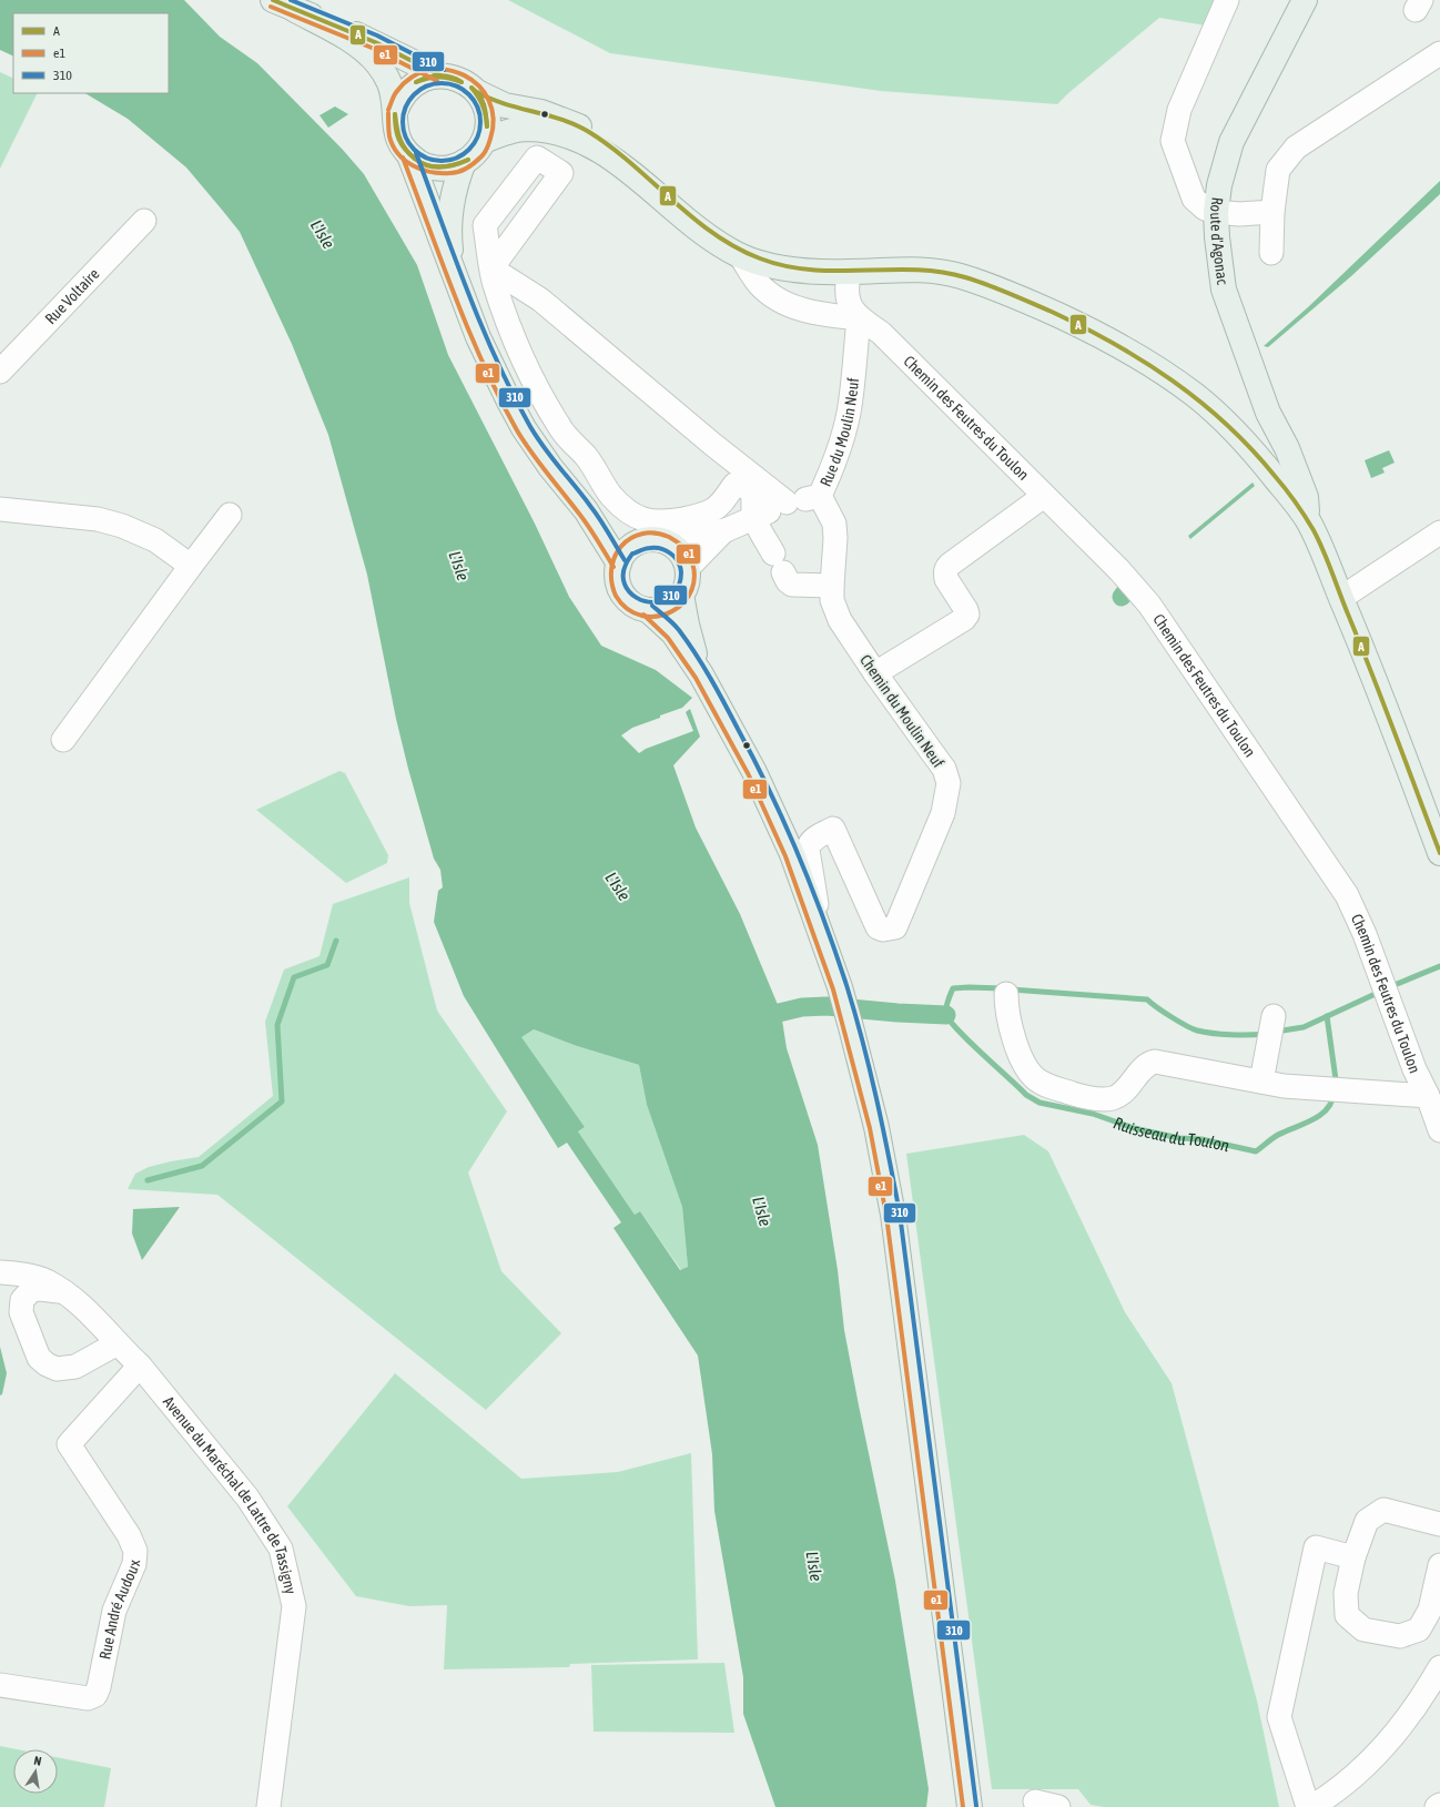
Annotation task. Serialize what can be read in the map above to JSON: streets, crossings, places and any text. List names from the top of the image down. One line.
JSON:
{"streets":{"main road":["Route d'Agonac"],"street":["Rue Voltaire","Chemin des Feutres du Toulon","Rue du Moulin Neuf","Chemin du Moulin Neuf","Avenue du Maréchal de Lattre de Tassigny","Rue André Audoux"]},"crossings":[["Chemin des Feutres du Toulon","Rue du Moulin Neuf"],["Rue du Moulin Neuf","Chemin du Moulin Neuf"],["Avenue du Maréchal de Lattre de Tassigny","Rue André Audoux"]],"water":["L'Isle","Ruisseau du Toulon"],"lines":["transit line A","transit line 310","transit line e1"],"legend":["A","e1","310"],"north":"top"}
